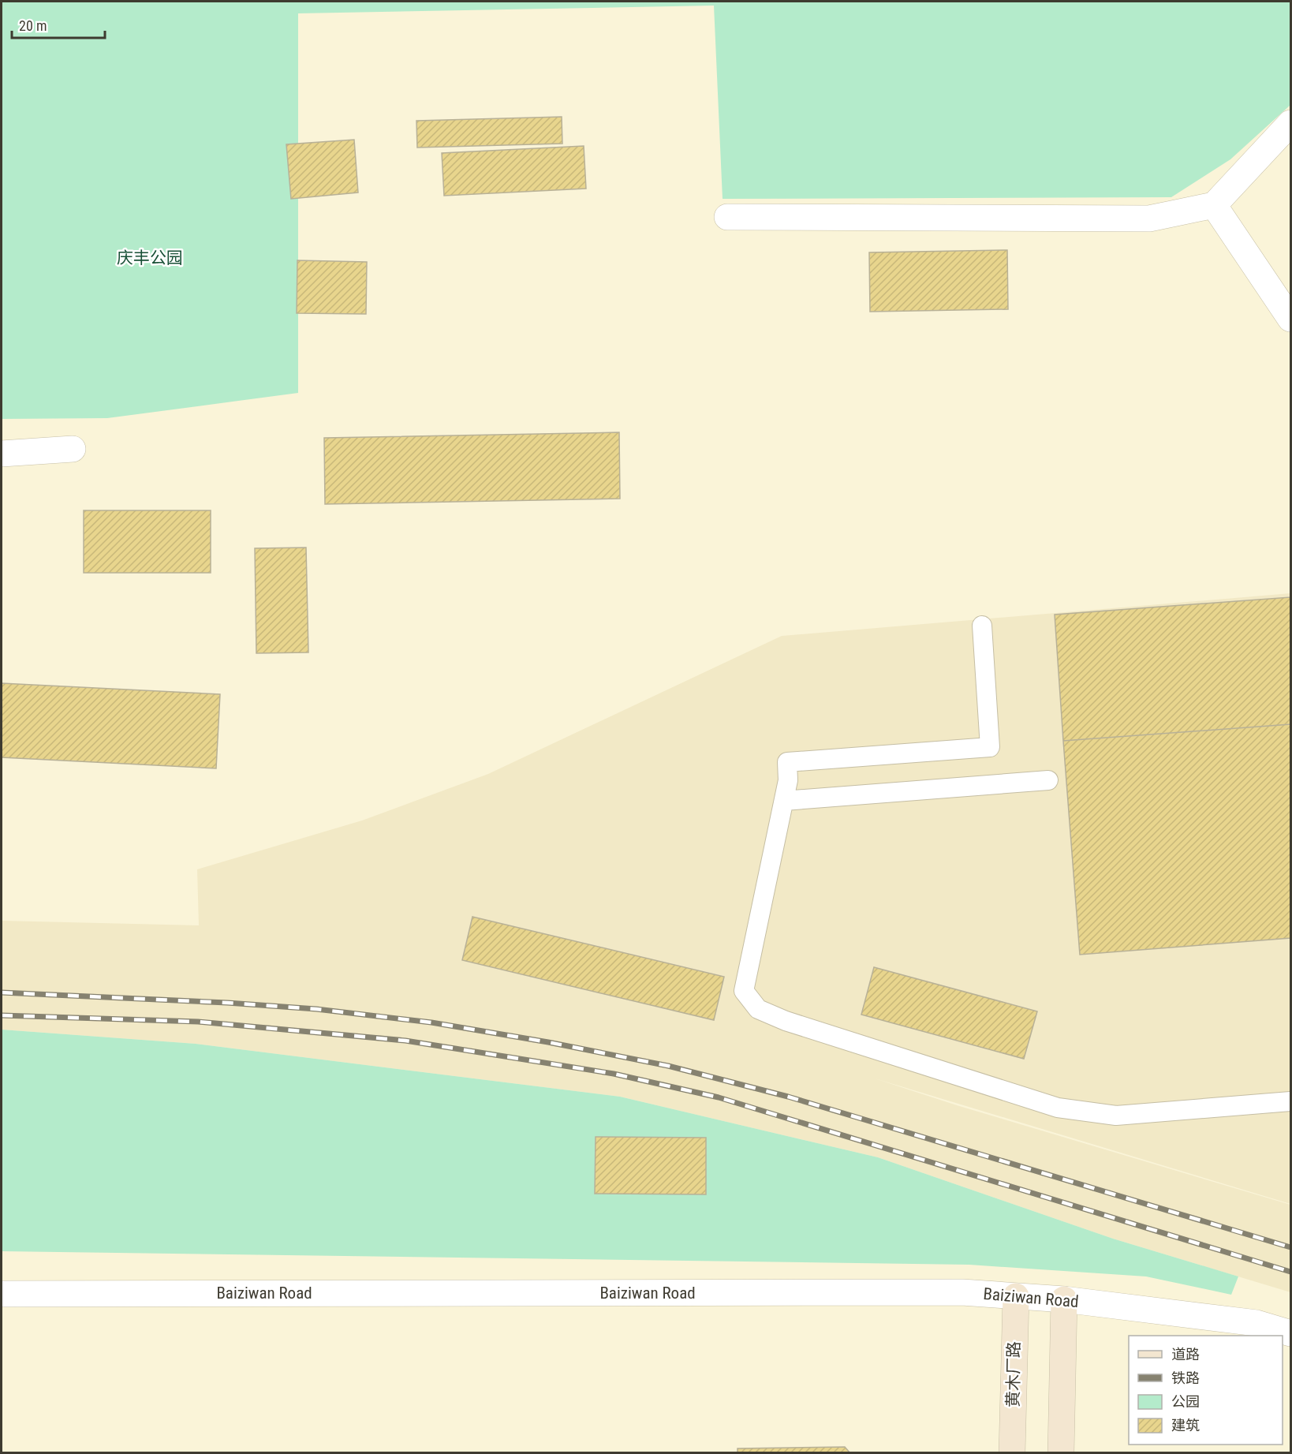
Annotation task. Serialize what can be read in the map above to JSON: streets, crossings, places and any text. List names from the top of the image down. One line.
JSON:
{"streets":{"main road":["黄木厂路"],"street":["Baiziwan Road"]},"crossings":[["Baiziwan Road","黄木厂路"]],"parks":["庆丰公园"],"legend":["道路","铁路","公园","建筑"],"scale_bar":"20 m"}
